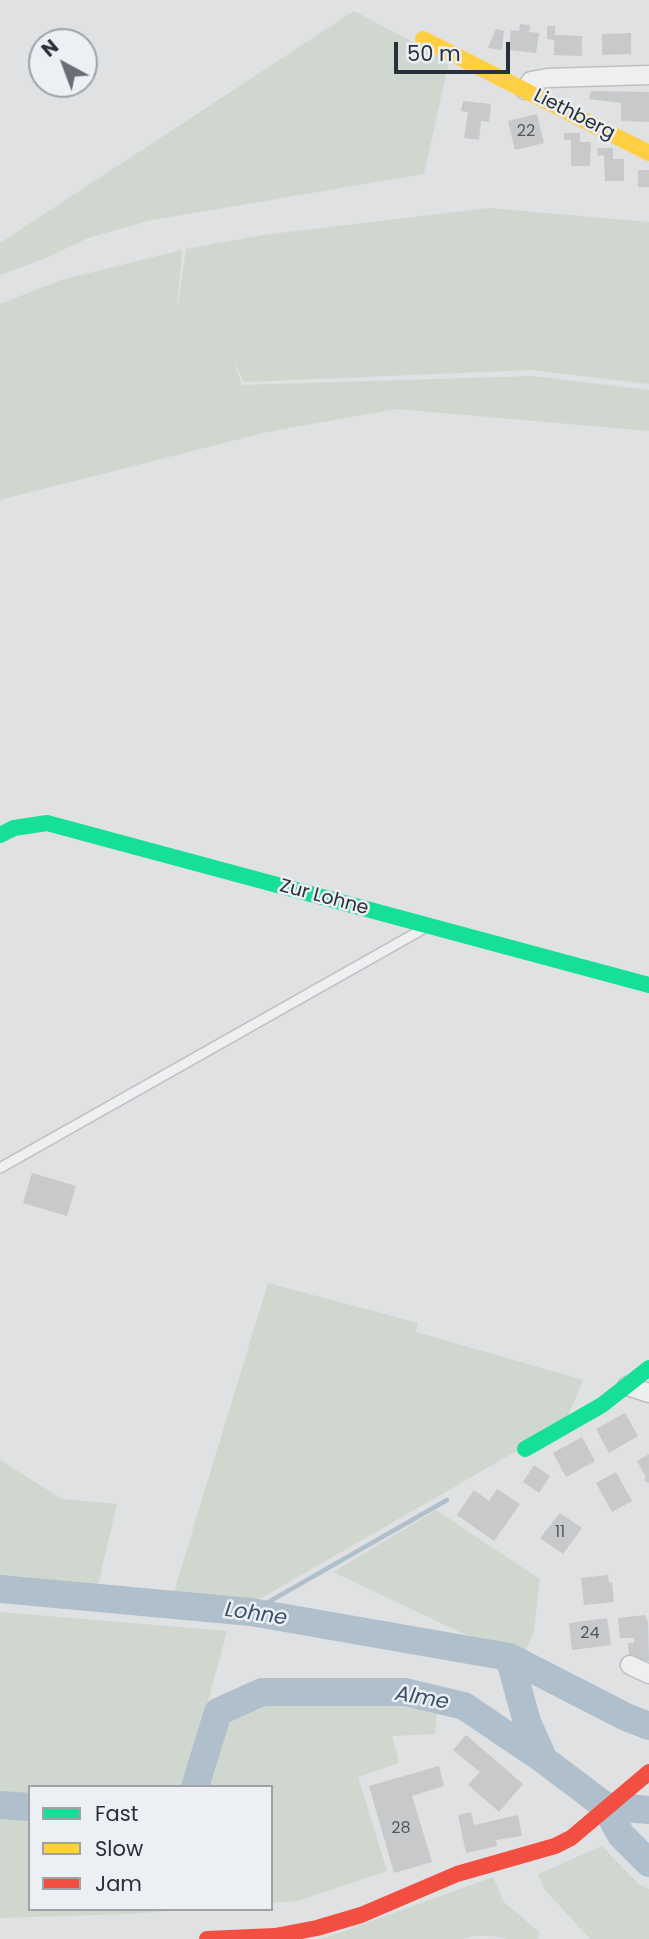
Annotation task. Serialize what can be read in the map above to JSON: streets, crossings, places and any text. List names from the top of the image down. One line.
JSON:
{"streets":{"street":["Liethberg","Zur Lohne"]},"water":["Lohne","Alme"],"house_numbers":["22","11","24","28"],"legend":["Fast","Slow","Jam"],"scale_bar":"50 m","north":"top left"}
